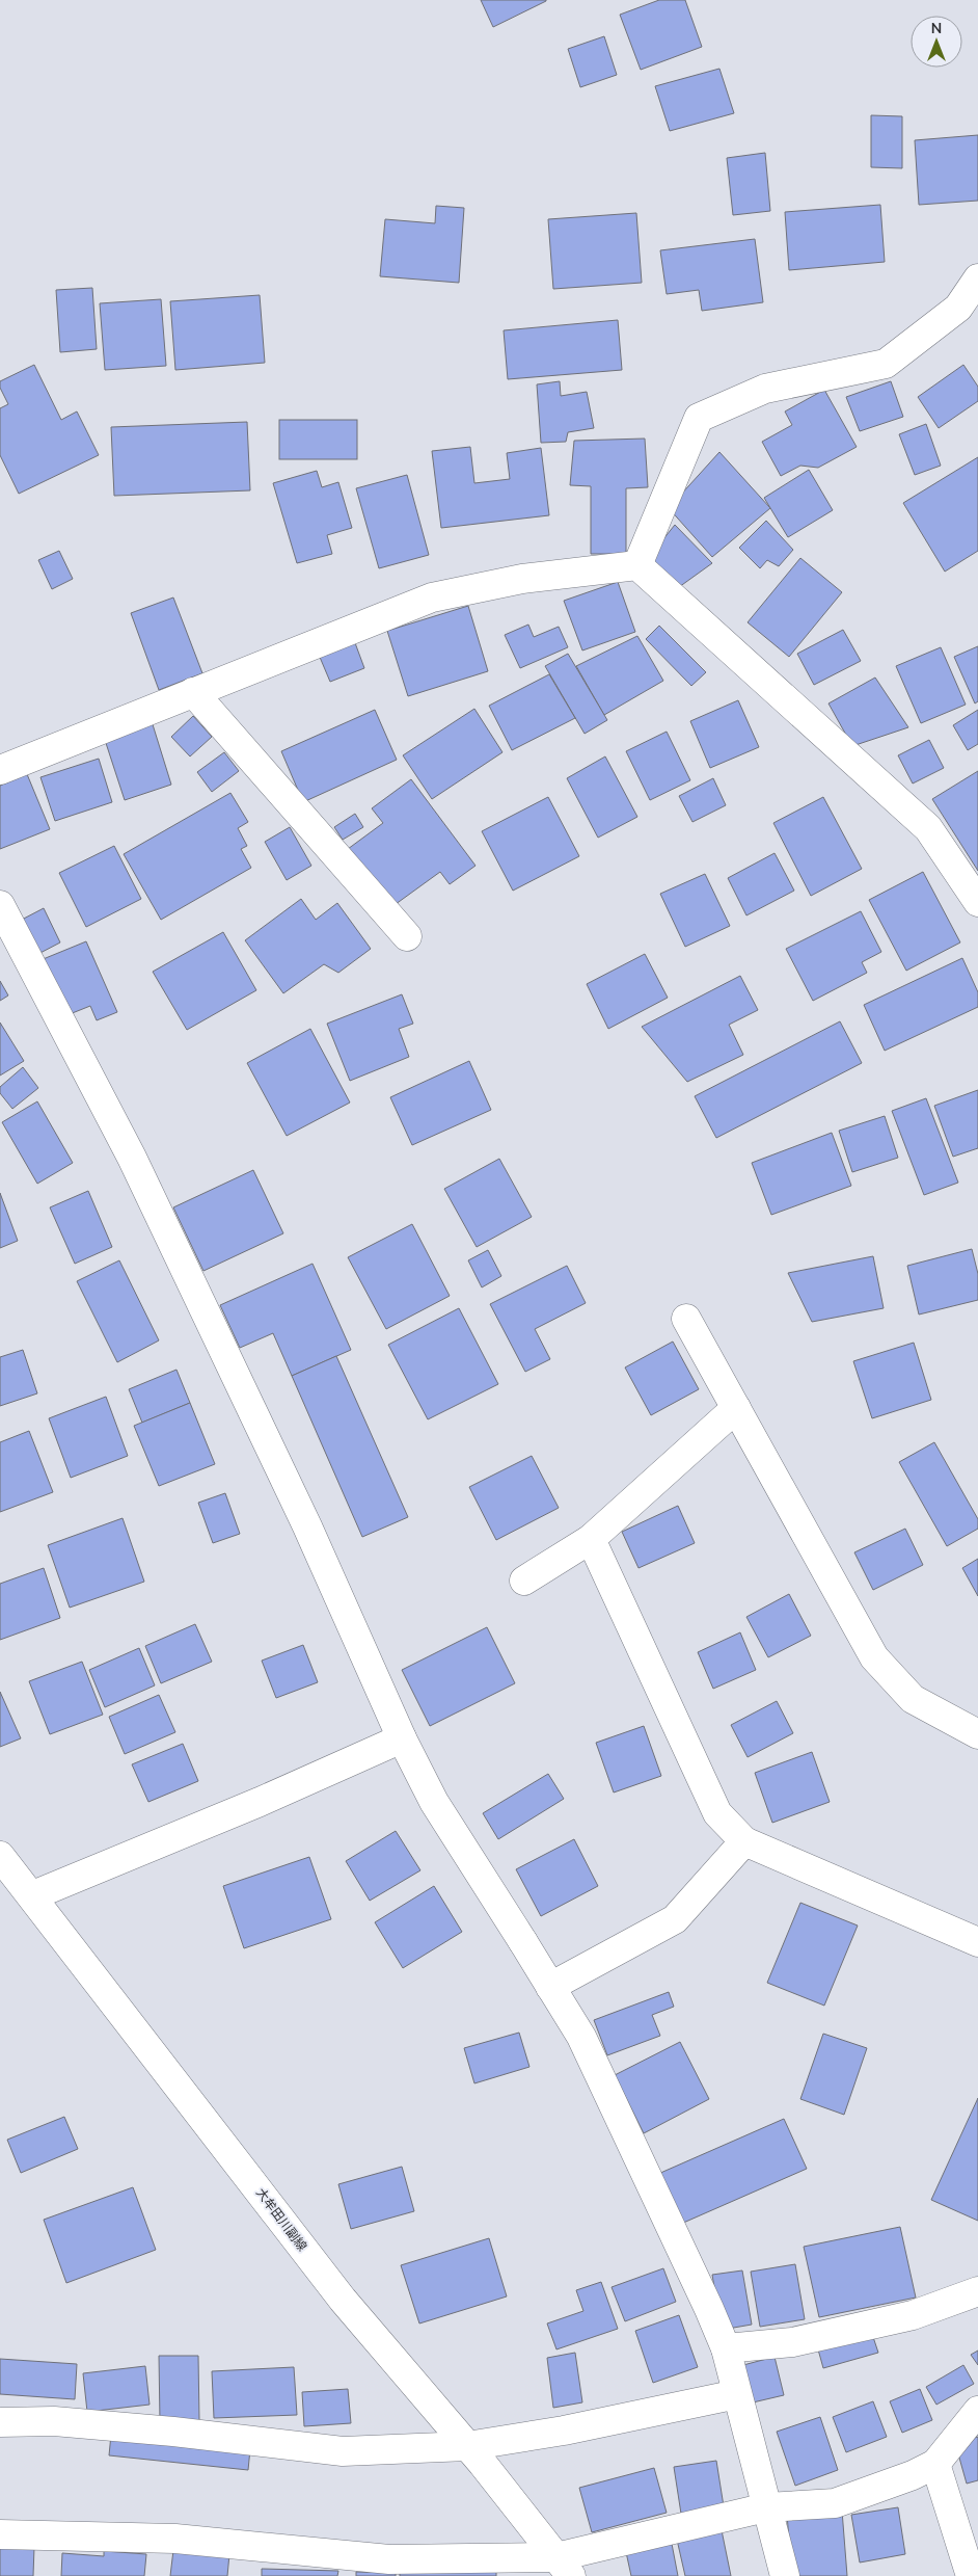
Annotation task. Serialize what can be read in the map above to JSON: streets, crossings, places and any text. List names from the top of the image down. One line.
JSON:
{"streets":{"street":["大牟田川副線"]},"north":"top"}
